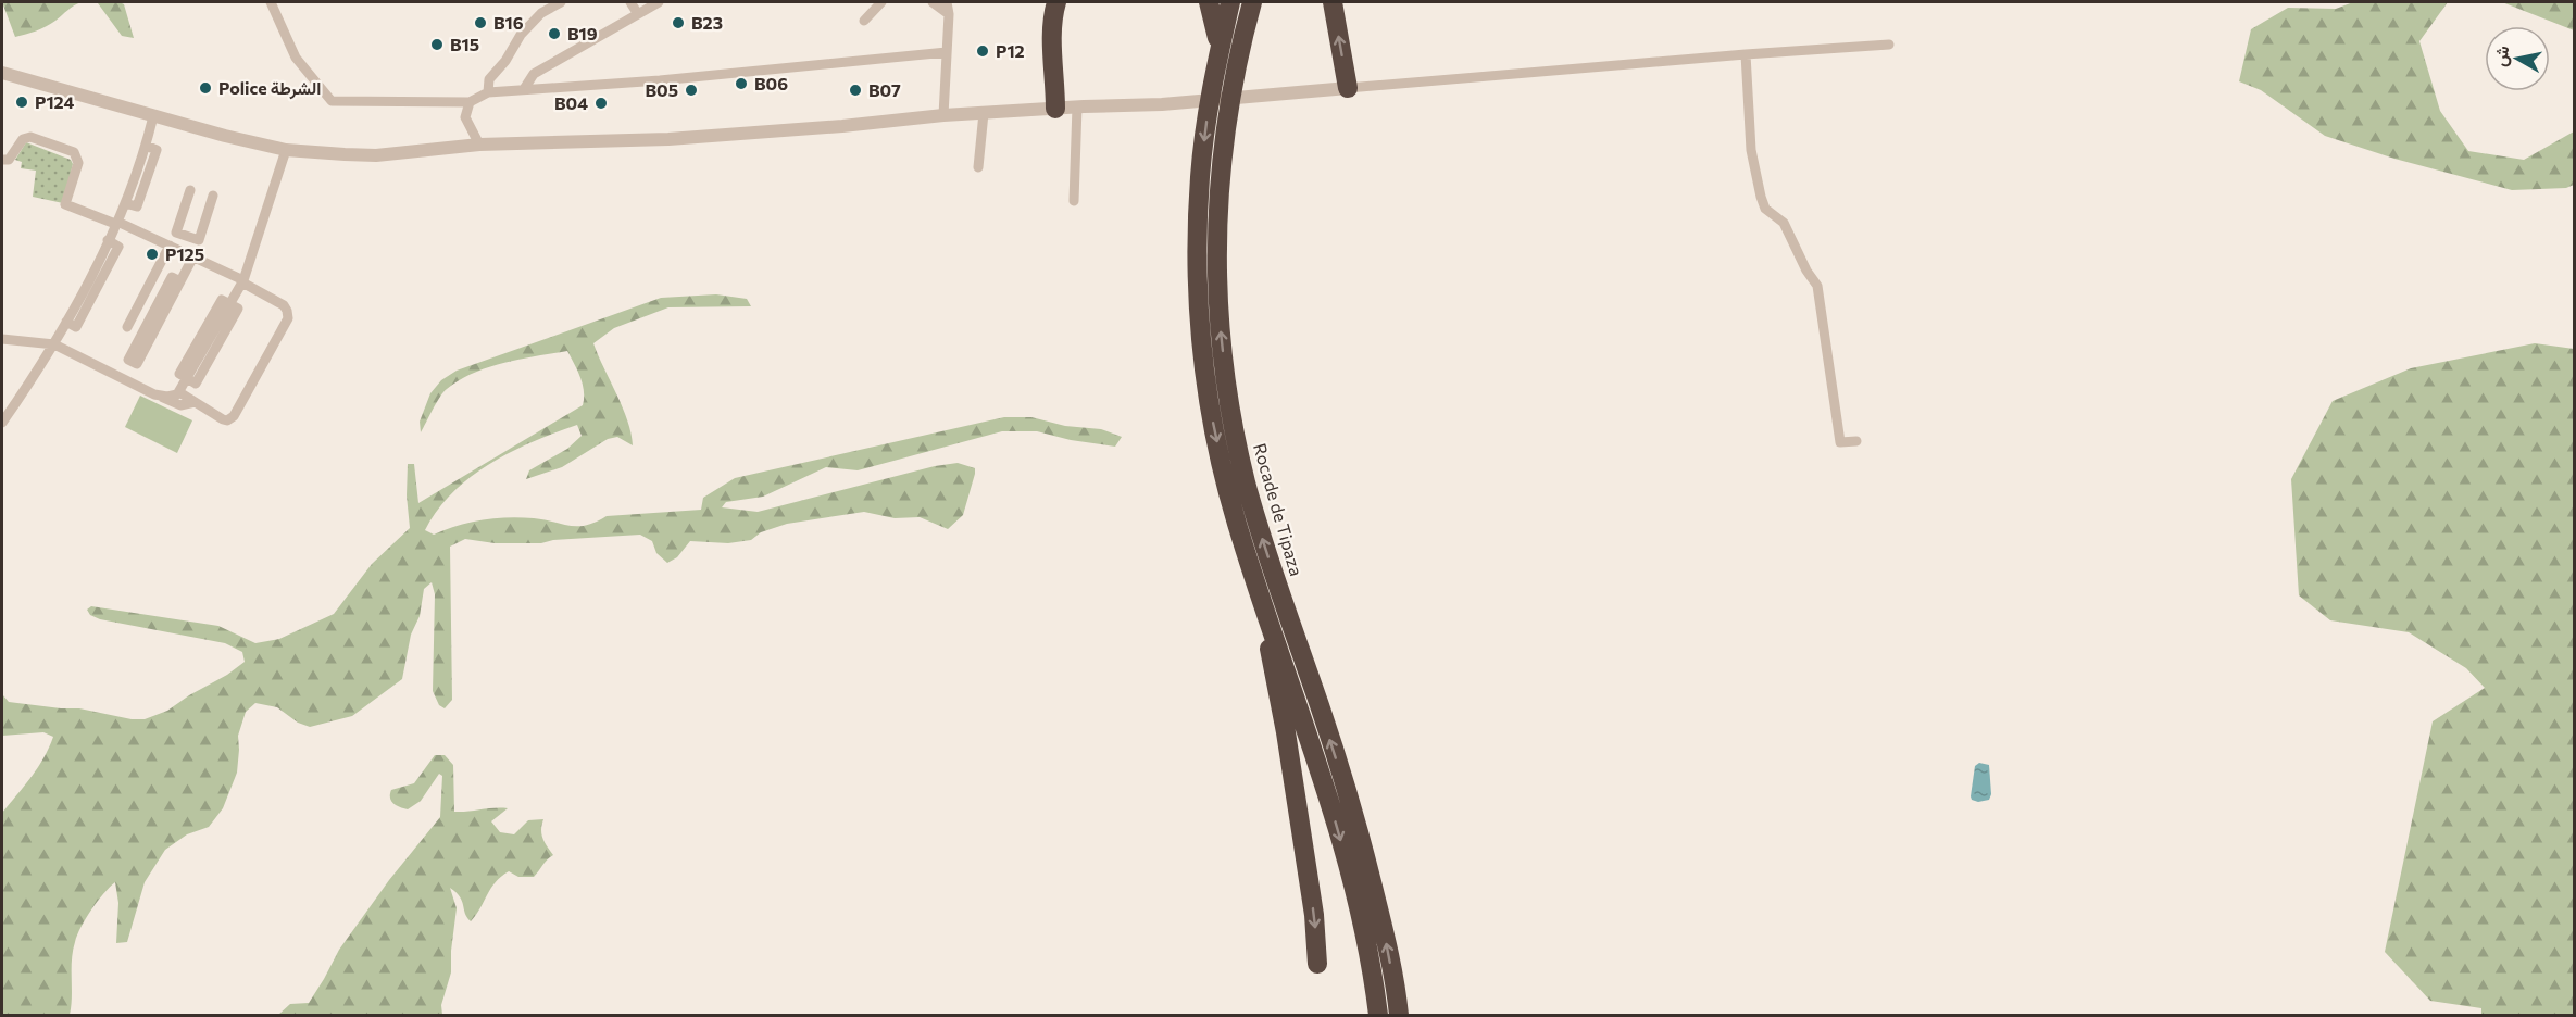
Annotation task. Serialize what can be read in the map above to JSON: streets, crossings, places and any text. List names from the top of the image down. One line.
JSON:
{"streets":{"highway":["Rocade de Tipaza"]},"places":["B16","B23","B19","B15","P12","B06","Police الشرطة","B05","B07","P124","B04","P125"],"north":"left"}
